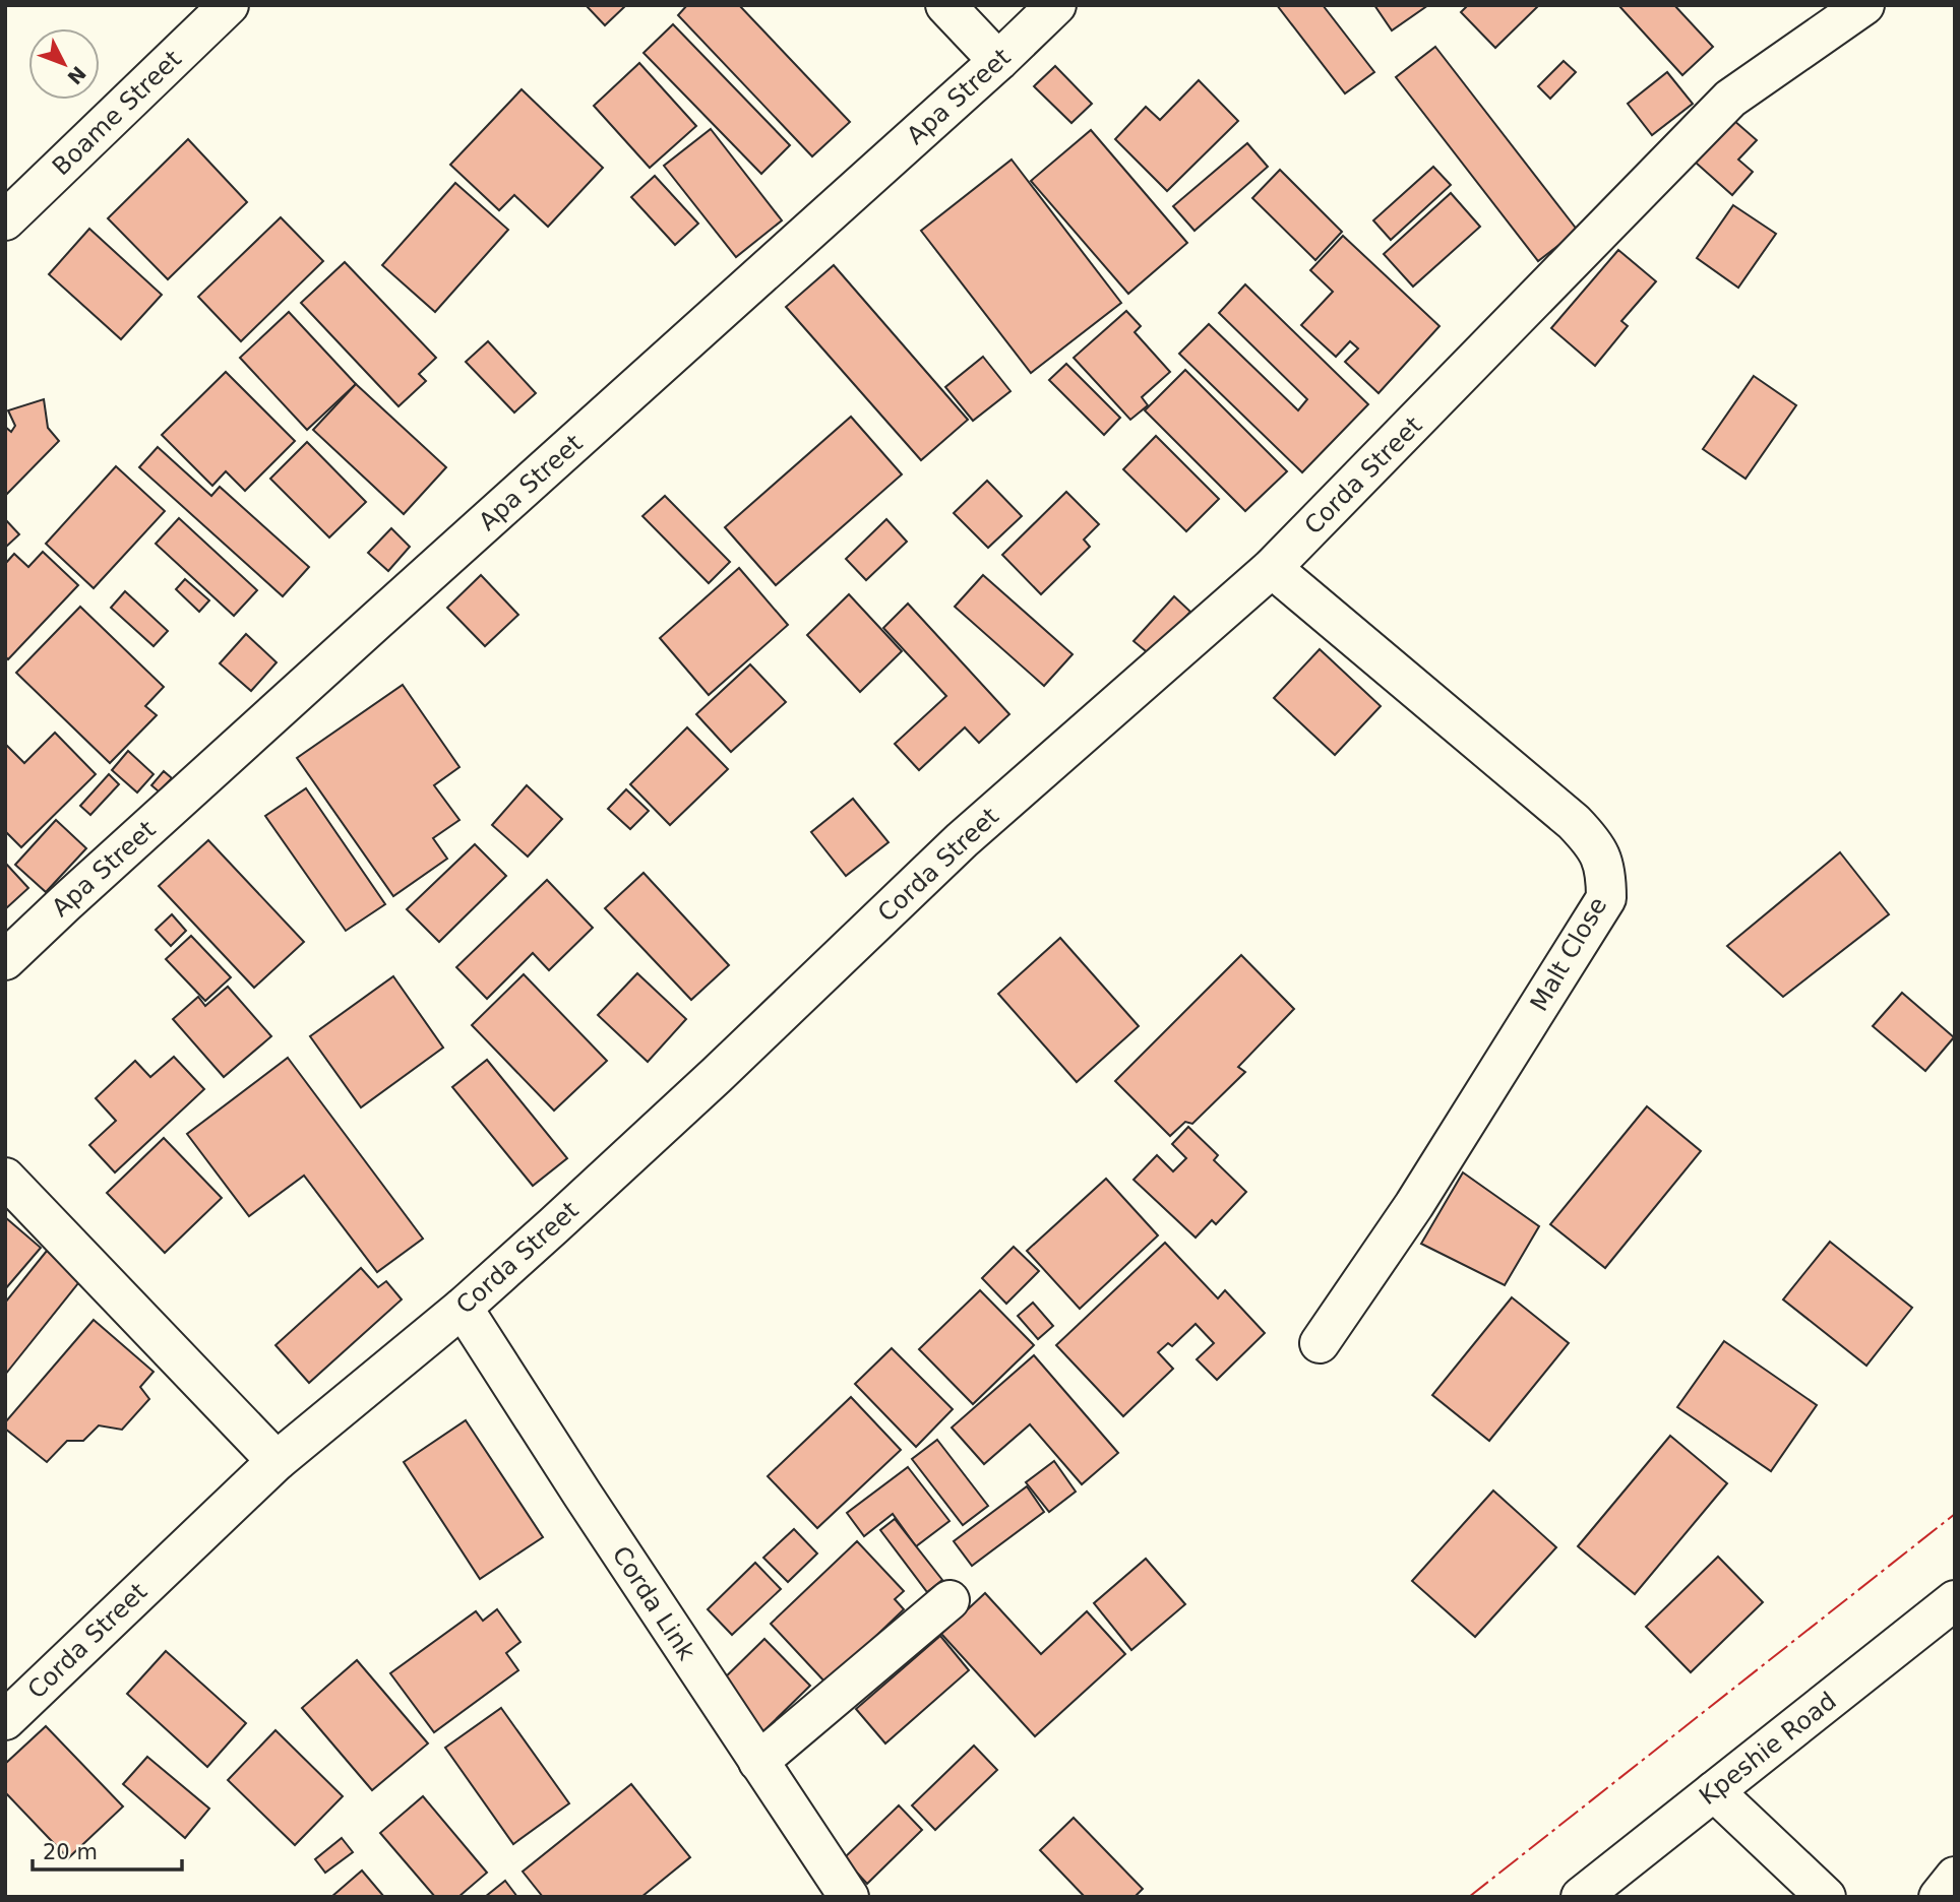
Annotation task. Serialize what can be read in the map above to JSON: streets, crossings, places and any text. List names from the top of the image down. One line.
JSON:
{"streets":{"street":["Apa Street","Boame Street","Corda Street","Malt Close","Corda Link","Kpeshie Road"]},"crossings":[["Corda Street","Malt Close"],["Corda Street","Corda Link"]],"scale_bar":"20 m","north":"bottom right"}
